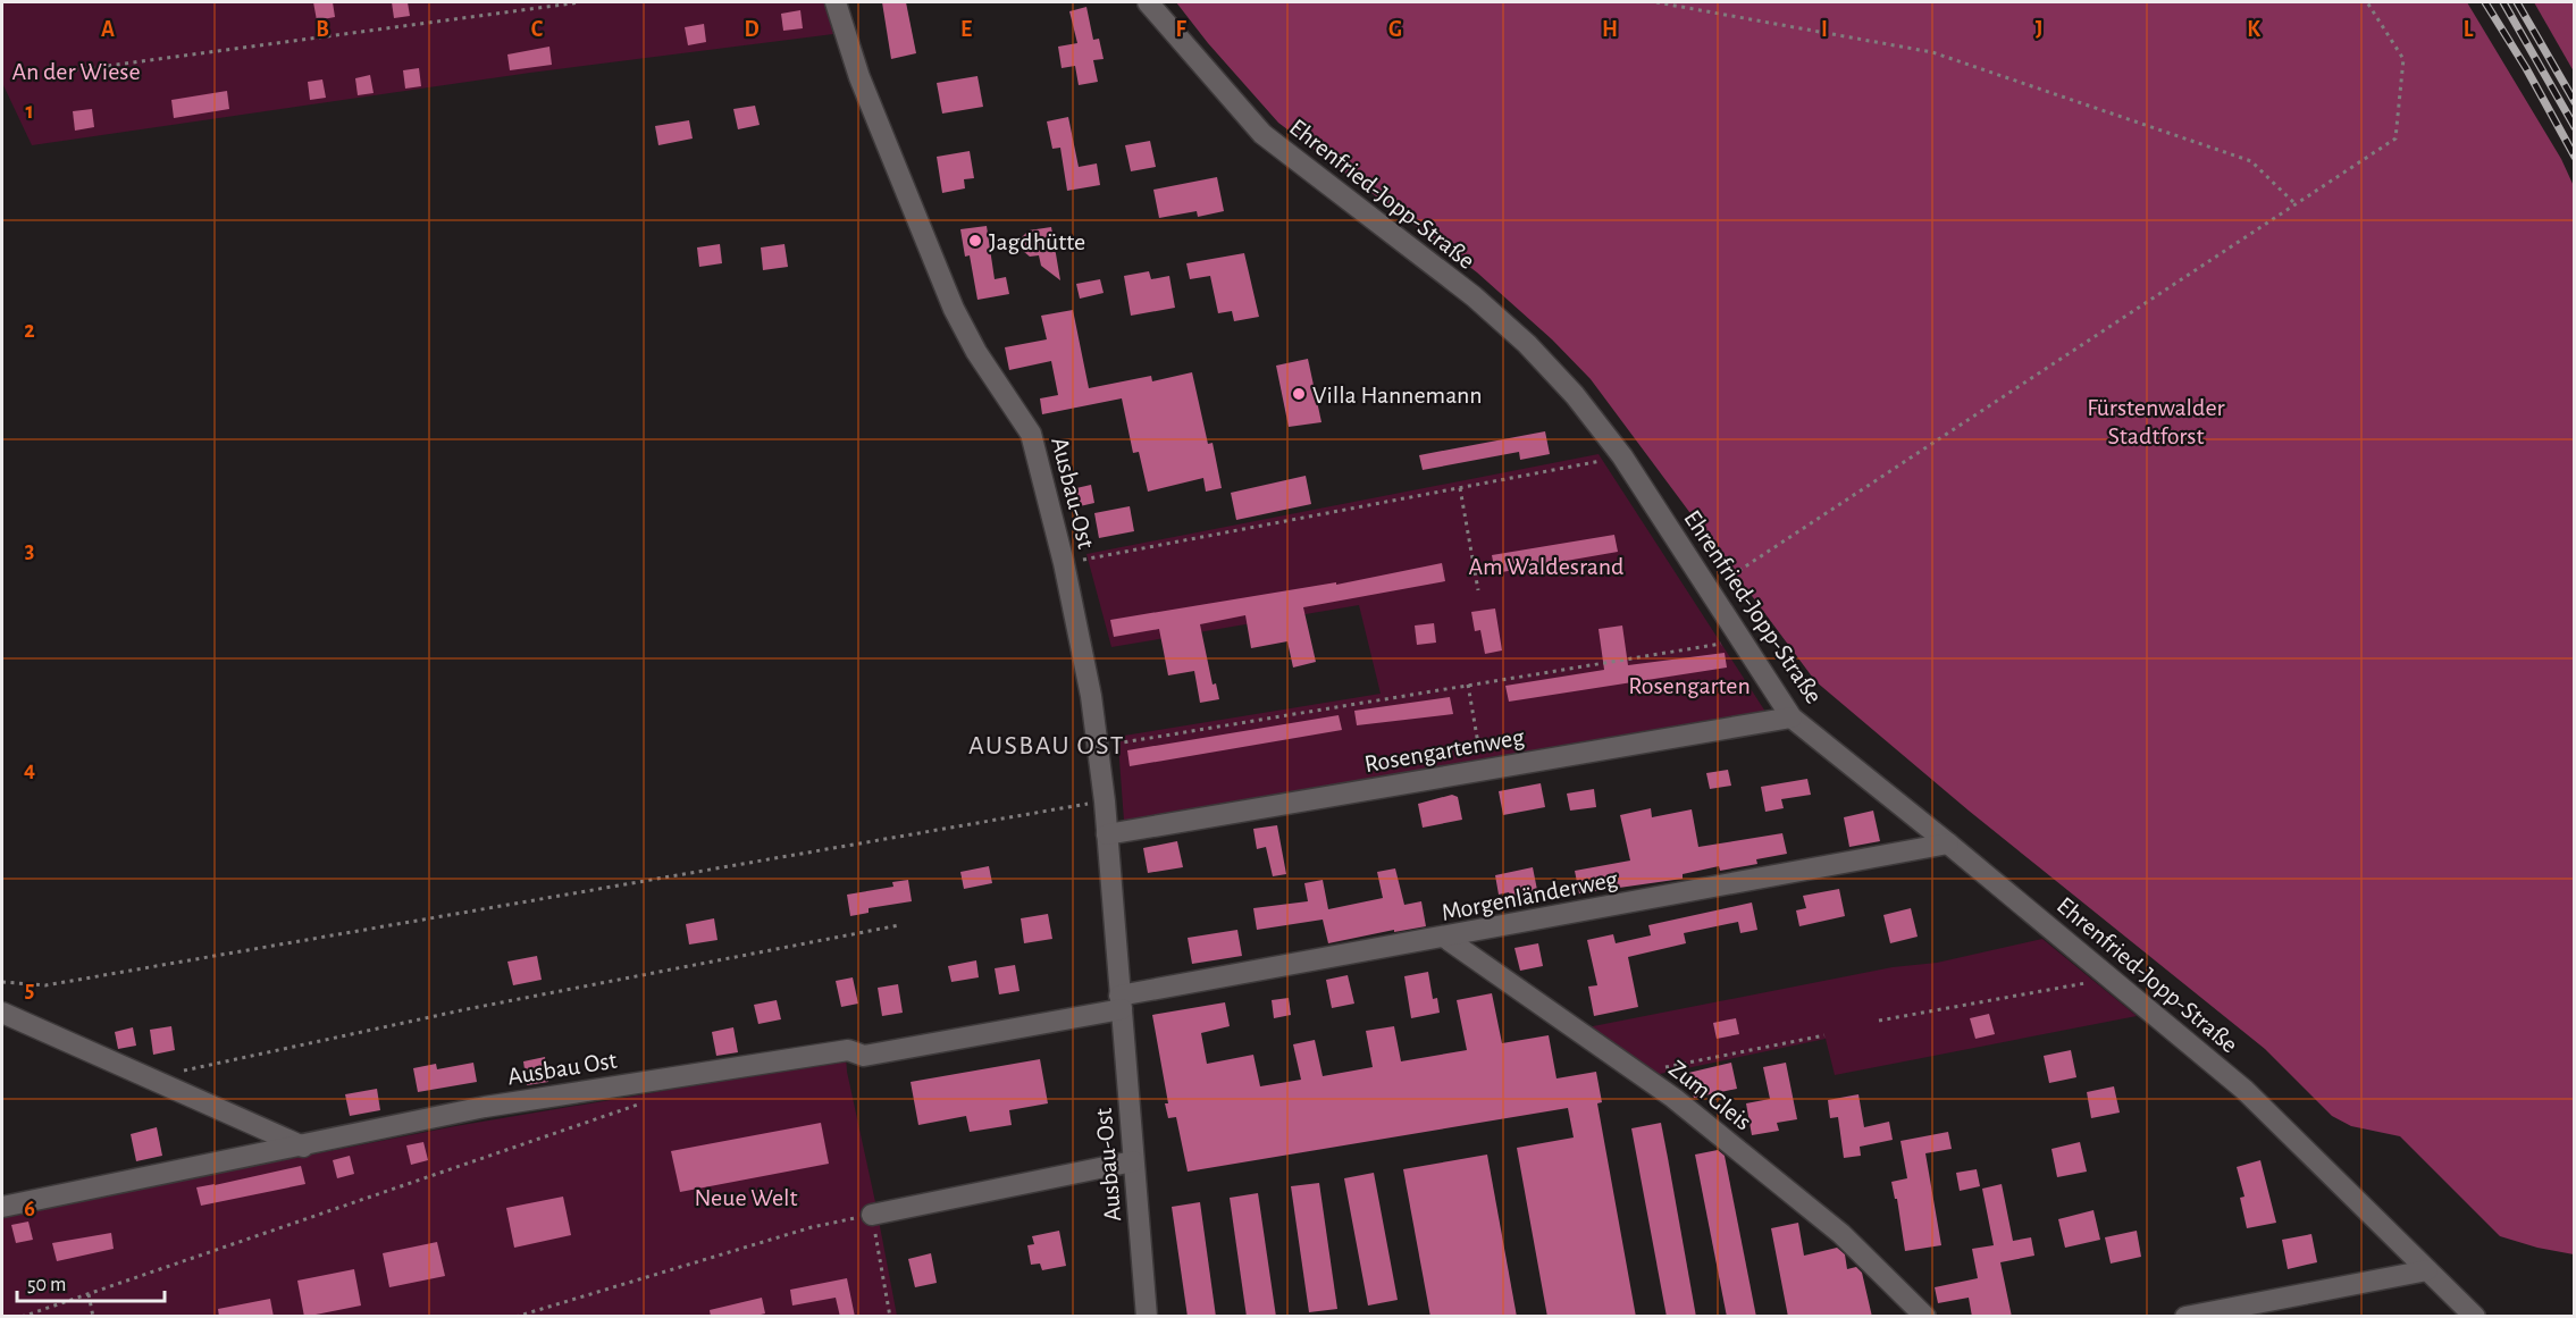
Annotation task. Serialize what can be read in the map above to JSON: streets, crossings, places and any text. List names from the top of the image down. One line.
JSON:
{"streets":{"street":["Ehrenfried-Jopp-Straße","Ausbau-Ost","Rosengartenweg","Morgenländerweg","Ausbau Ost","Zum Gleis"]},"crossings":[["Ehrenfried-Jopp-Straße","Rosengartenweg"],["Ehrenfried-Jopp-Straße","Morgenländerweg"],["Ausbau-Ost","Rosengartenweg"],["Ausbau-Ost","Morgenländerweg"],["Ausbau-Ost","Ausbau Ost"],["Morgenländerweg","Ausbau Ost"],["Morgenländerweg","Zum Gleis"]],"districts":["AUSBAU OST"],"parks":["An der Wiese","Fürstenwalder Stadtforst","Am Waldesrand","Rosengarten","Neue Welt"],"places":["Jagdhütte","Villa Hannemann"],"scale_bar":"50 m","grid":{"columns":["A","B","C","D","E","F","G","H","I","J","K","L"],"rows":["1","2","3","4","5","6"]}}
